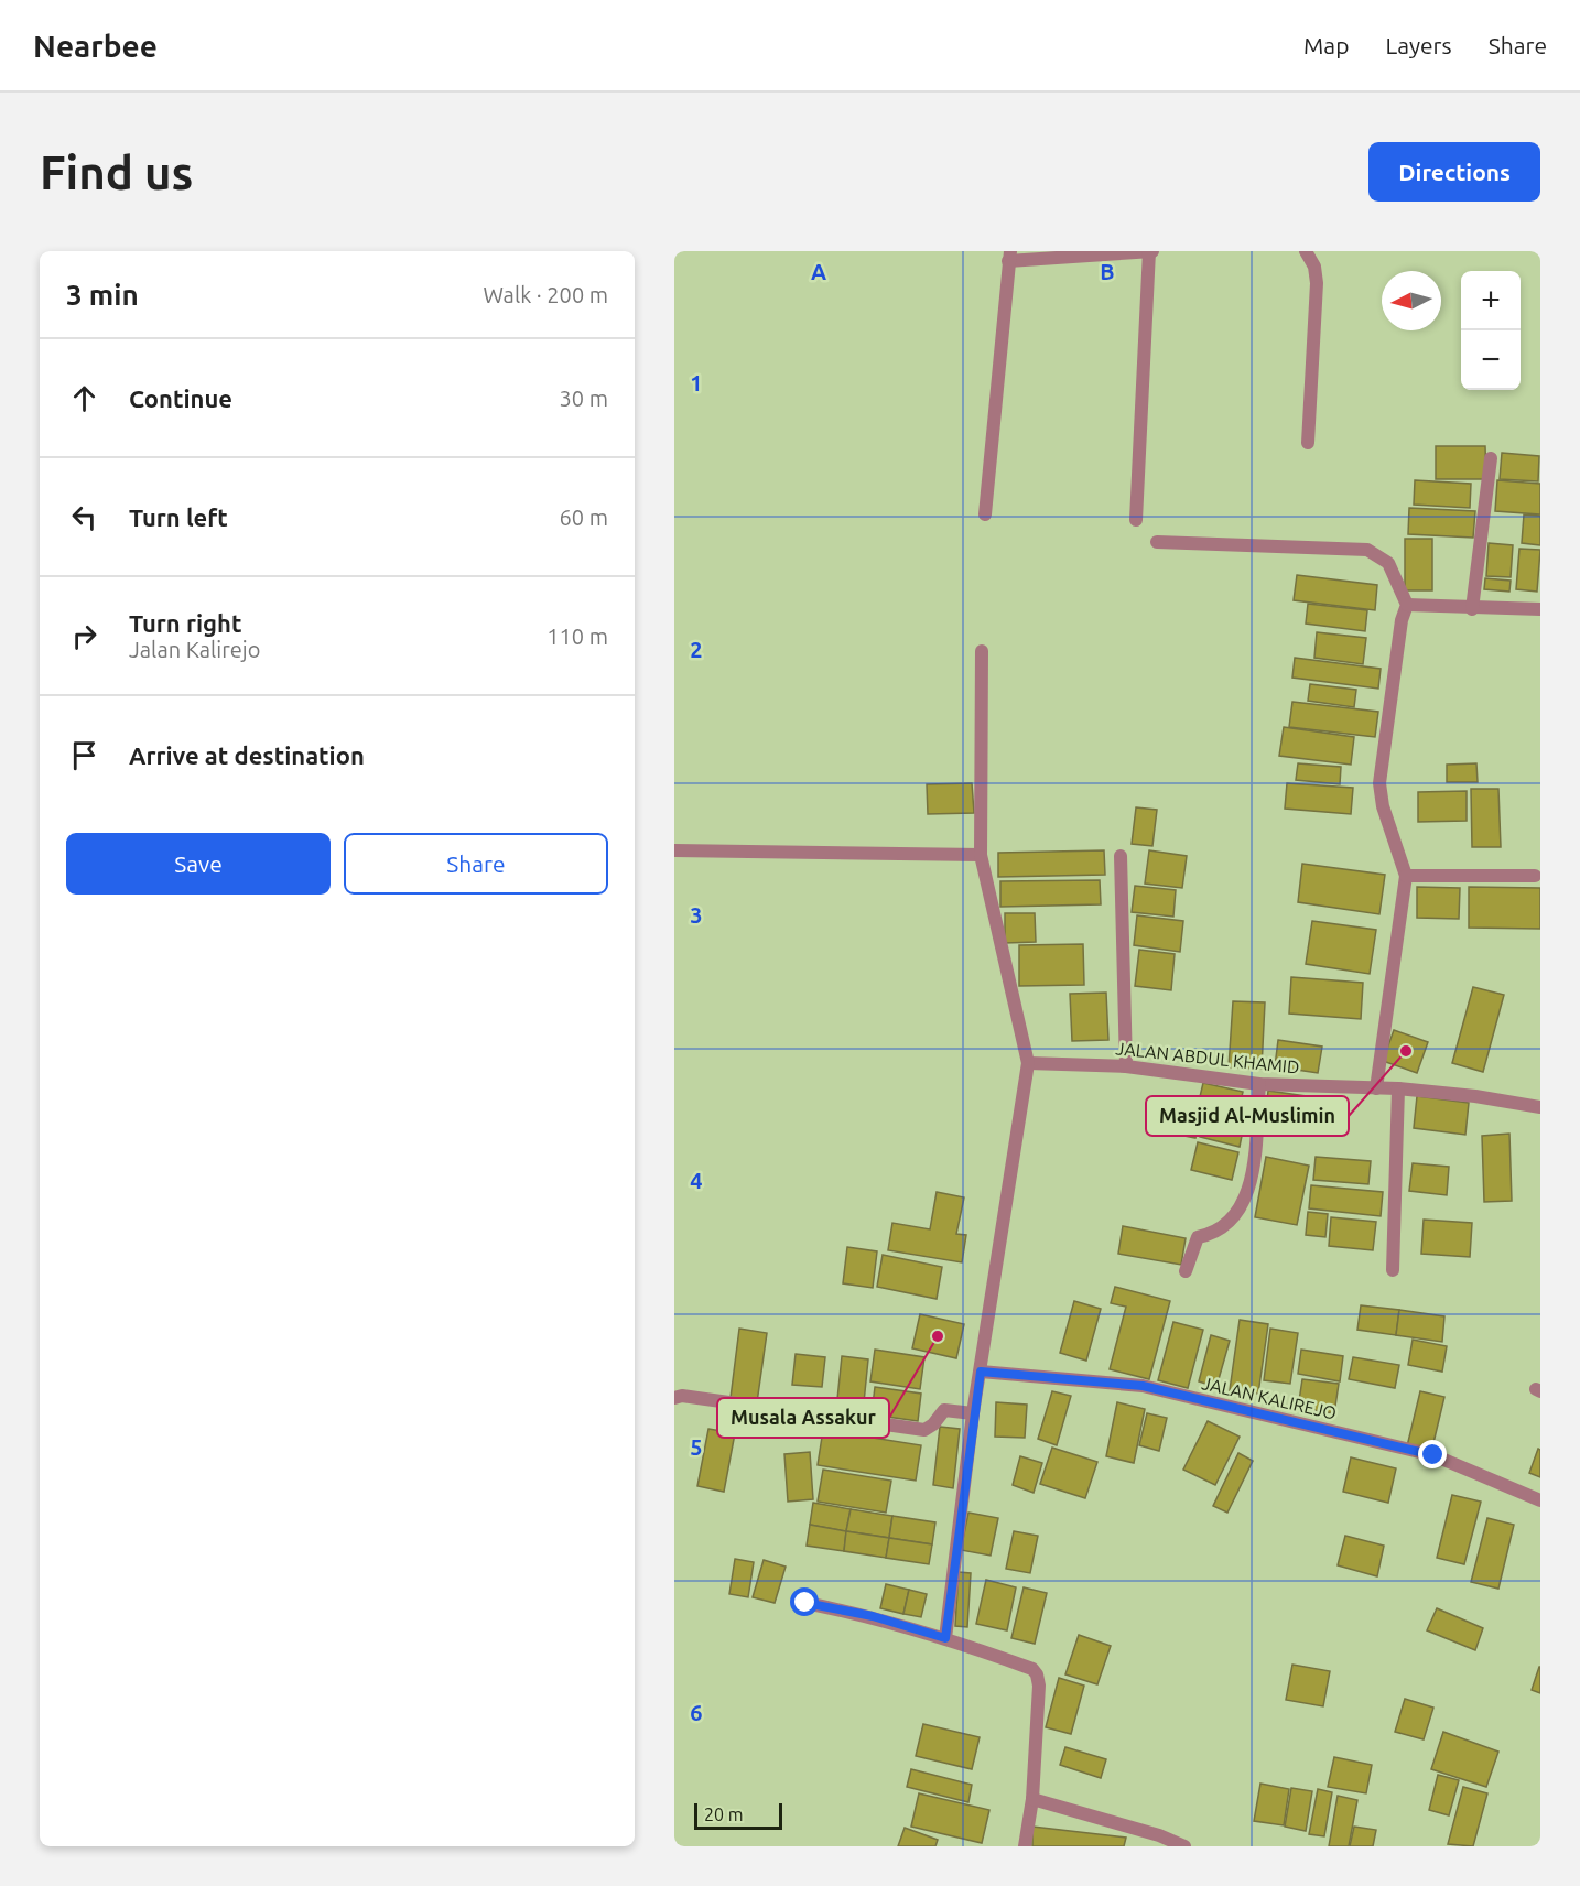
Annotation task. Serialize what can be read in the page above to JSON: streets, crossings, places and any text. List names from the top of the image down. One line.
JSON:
{"streets":{"street":["JALAN ABDUL KHAMID","JALAN KALIREJO"]},"places":["Masjid Al-Muslimin","Musala Assakur"],"scale_bar":"20 m","north":"left","page":{"header":"Nearbee","nav":["Map","Layers","Share"],"buttons":["Directions",["Save","Share"]],"title":"Find us","heading":["3 min","Walk · 200 m"],"map_buttons":["+","−"],"list":[["Continue","30 m"],["Turn left","60 m"],["Turn right","Jalan Kalirejo","110 m"],"Arrive at destination"],"scale":"20 m"},"grid":{"columns":["A","B"],"rows":["1","2","3","4","5","6"]}}
